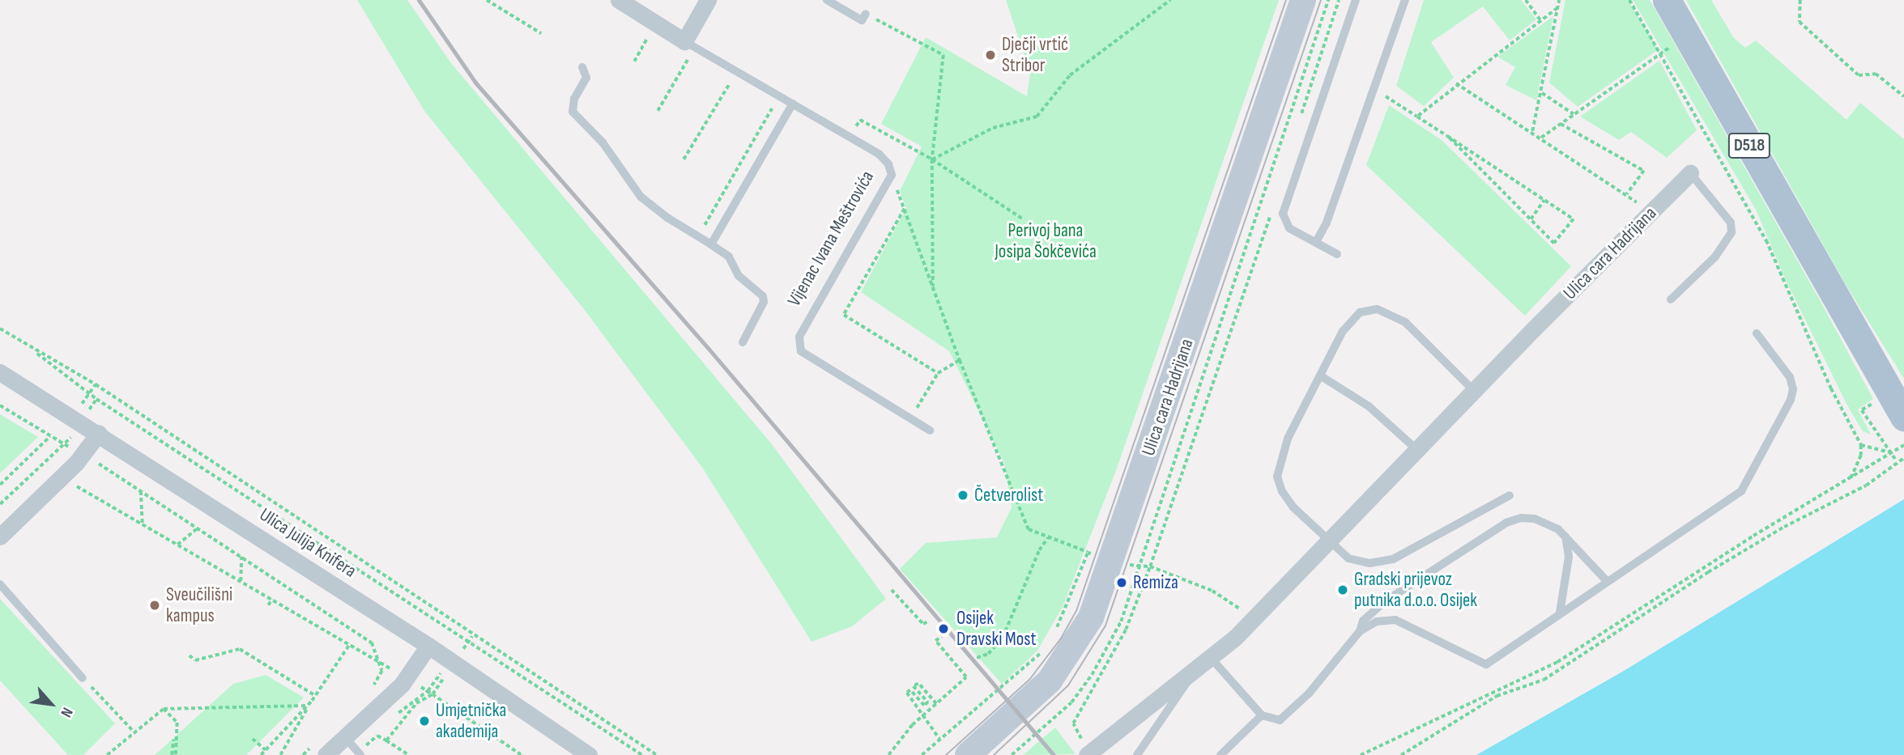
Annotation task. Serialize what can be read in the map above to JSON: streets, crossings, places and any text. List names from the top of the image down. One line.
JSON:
{"streets":{"main road":["D518","Ulica cara Hadrijana"],"street":["Vijenac Ivana Meštrovića","Ulica Julija Knifera"]},"parks":["Perivoj bana Josipa Šokčevića"],"places":["Dječji vrtić Stribor","Četverolist","Remiza","Gradski prijevoz putnika d.o.o. Osijek","Sveučilišni kampus","Osijek Dravski Most","Umjetnička akademija"],"north":"bottom right"}
